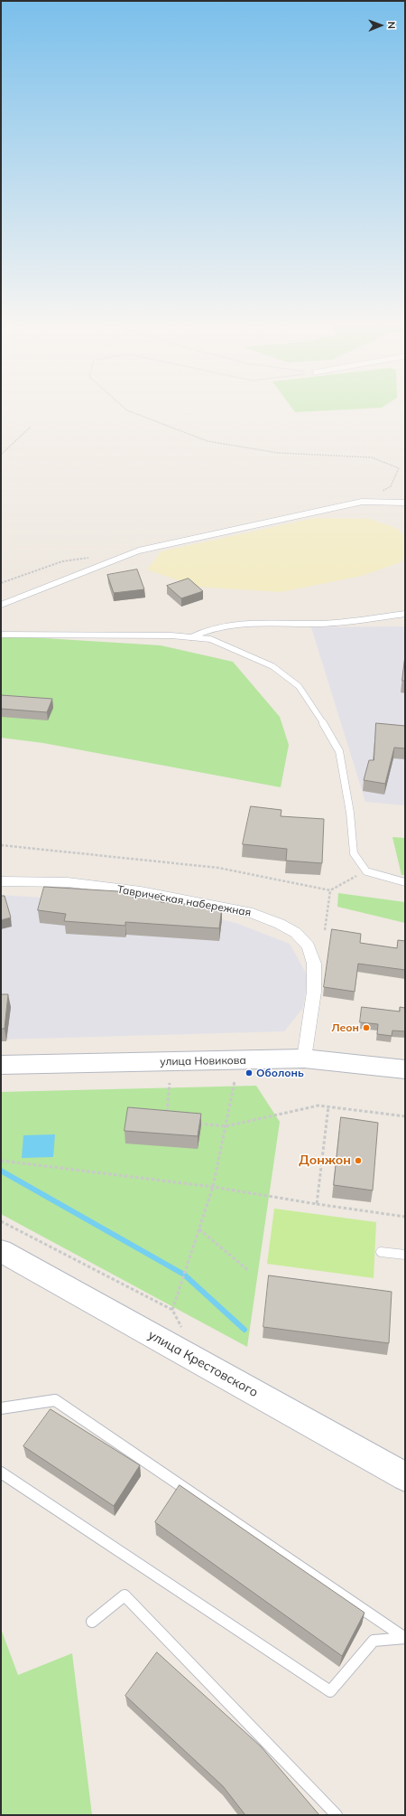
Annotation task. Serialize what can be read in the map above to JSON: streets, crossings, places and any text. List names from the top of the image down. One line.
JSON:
{"streets":{"main road":["улица Новикова","улица Крестовского"],"street":["Таврическая набережная"]},"crossings":[["Таврическая набережная","улица Новикова"]],"places":["Леон","Оболонь","Донжон"],"north":"right"}
